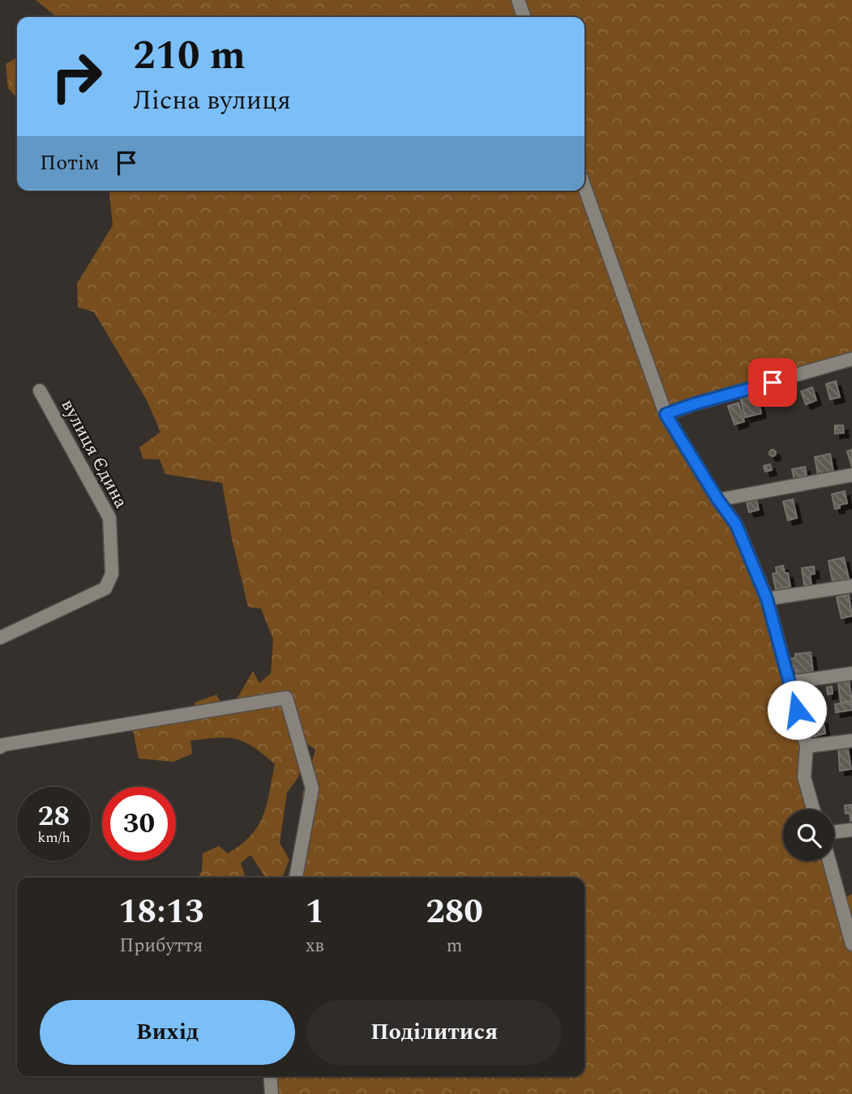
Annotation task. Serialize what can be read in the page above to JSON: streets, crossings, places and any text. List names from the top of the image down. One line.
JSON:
{"streets":{"street":["вулиця Єдина"]},"page":{"turn":["210 m","Лісна вулиця"],"then":"Потім","speed":"28 km/h","limit":"30","eta":["18:13","Прибуття","1","хв","280","m"],"buttons":["Вихід","Поділитися"]}}
